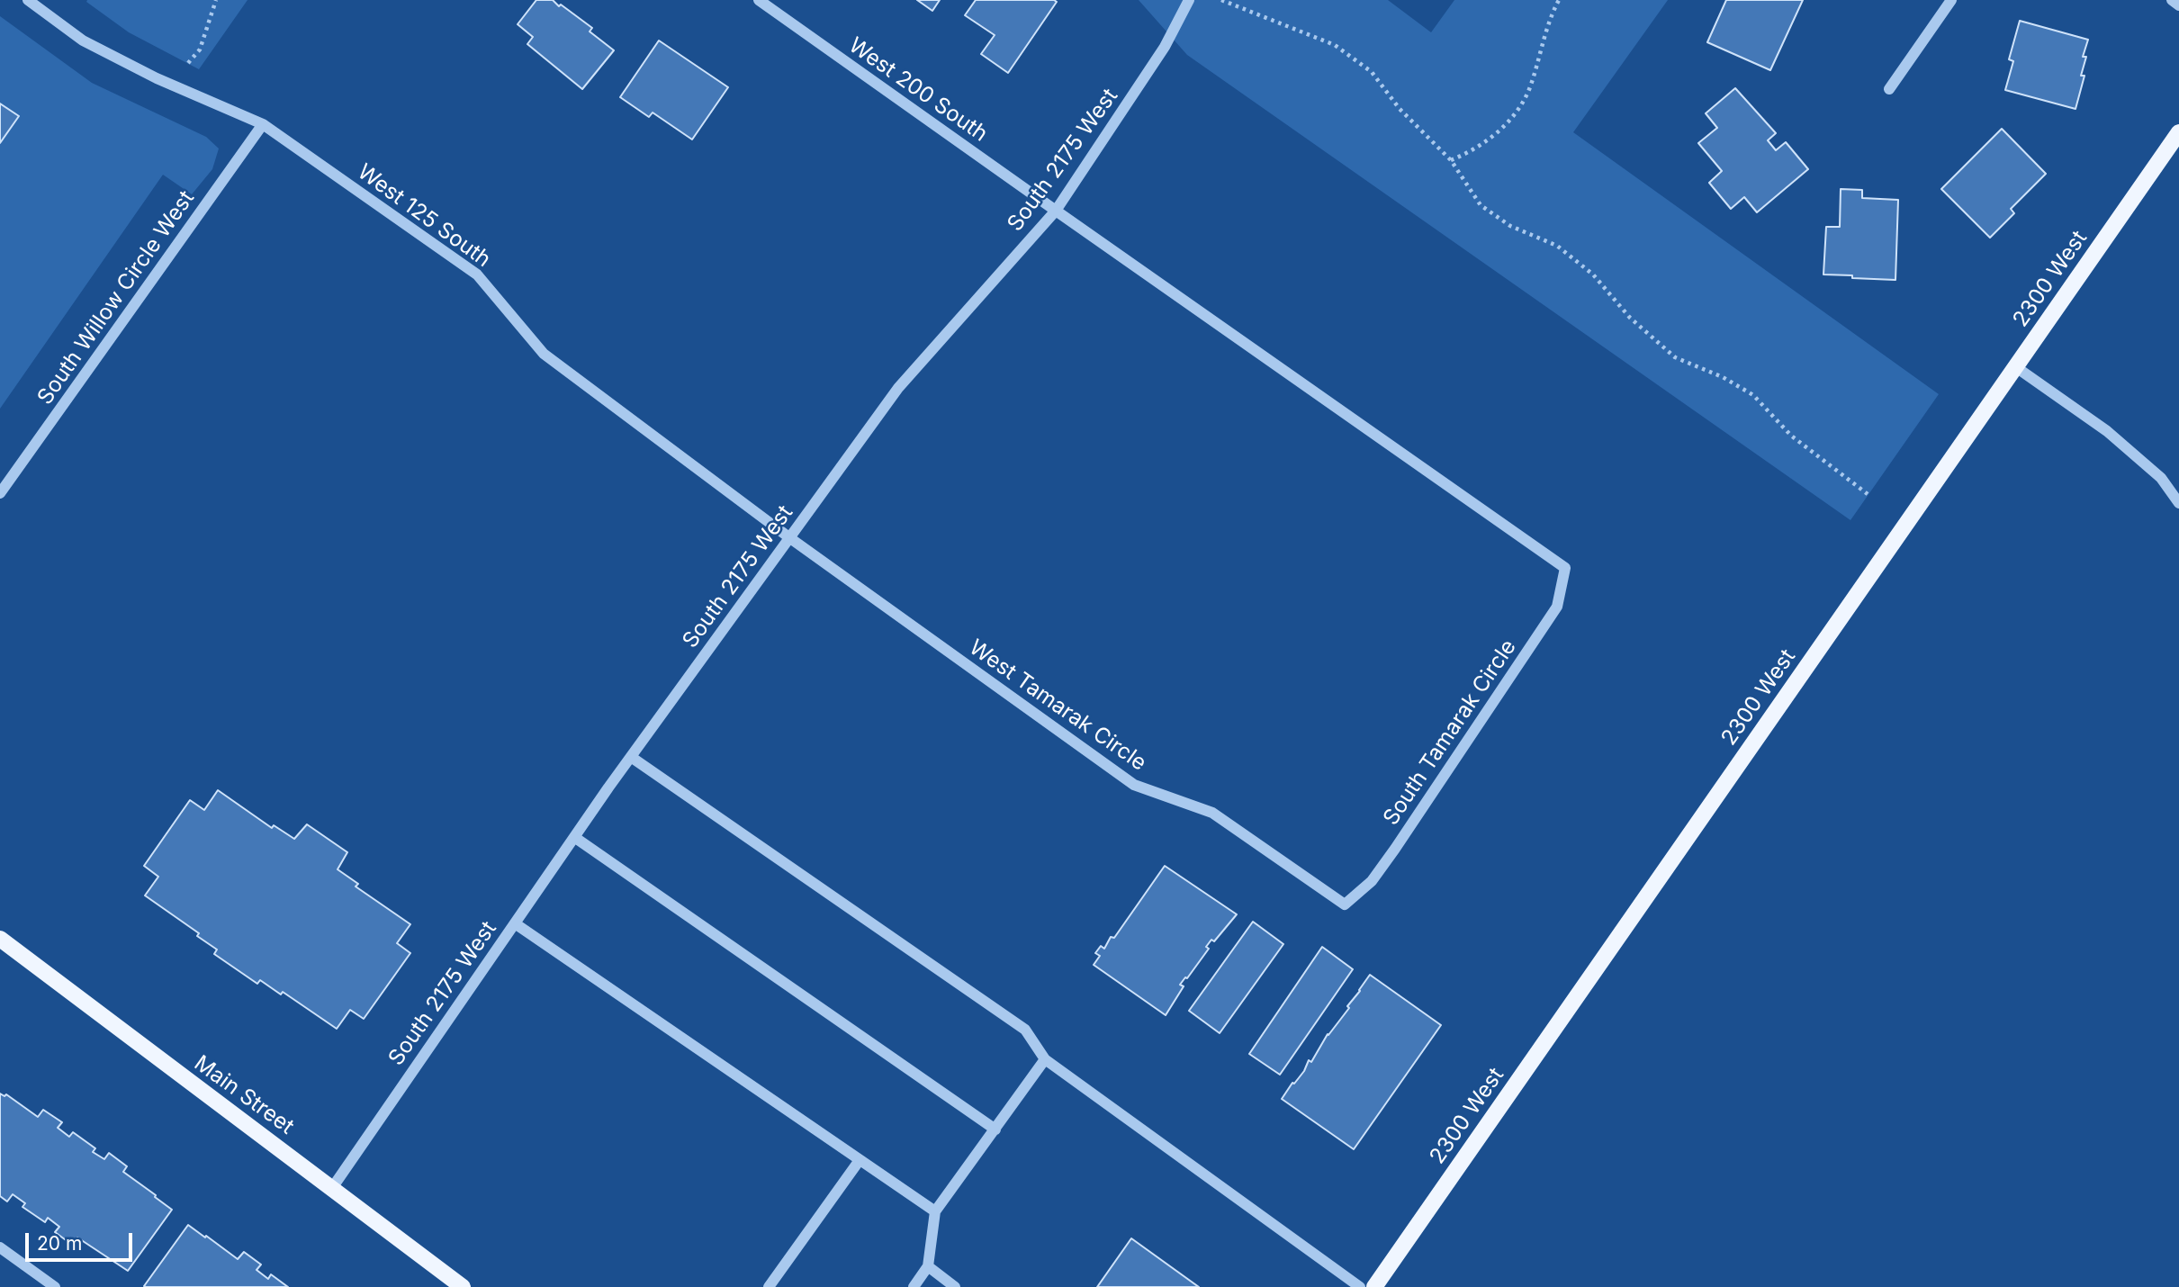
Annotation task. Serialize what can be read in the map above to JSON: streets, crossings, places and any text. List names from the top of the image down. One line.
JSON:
{"streets":{"main road":["2300 West","Main Street"],"street":["West 200 South","South 2175 West","West 125 South","South Willow Circle West","West Tamarak Circle","South Tamarak Circle"]},"crossings":[["West 200 South","South 2175 West"],["West 200 South","South Tamarak Circle"],["South 2175 West","West 125 South"],["South 2175 West","West Tamarak Circle"],["South 2175 West","South Tamarak Circle"],["South 2175 West","Main Street"],["West 125 South","South Willow Circle West"],["West 125 South","West Tamarak Circle"],["West Tamarak Circle","South Tamarak Circle"]],"scale_bar":"20 m"}
